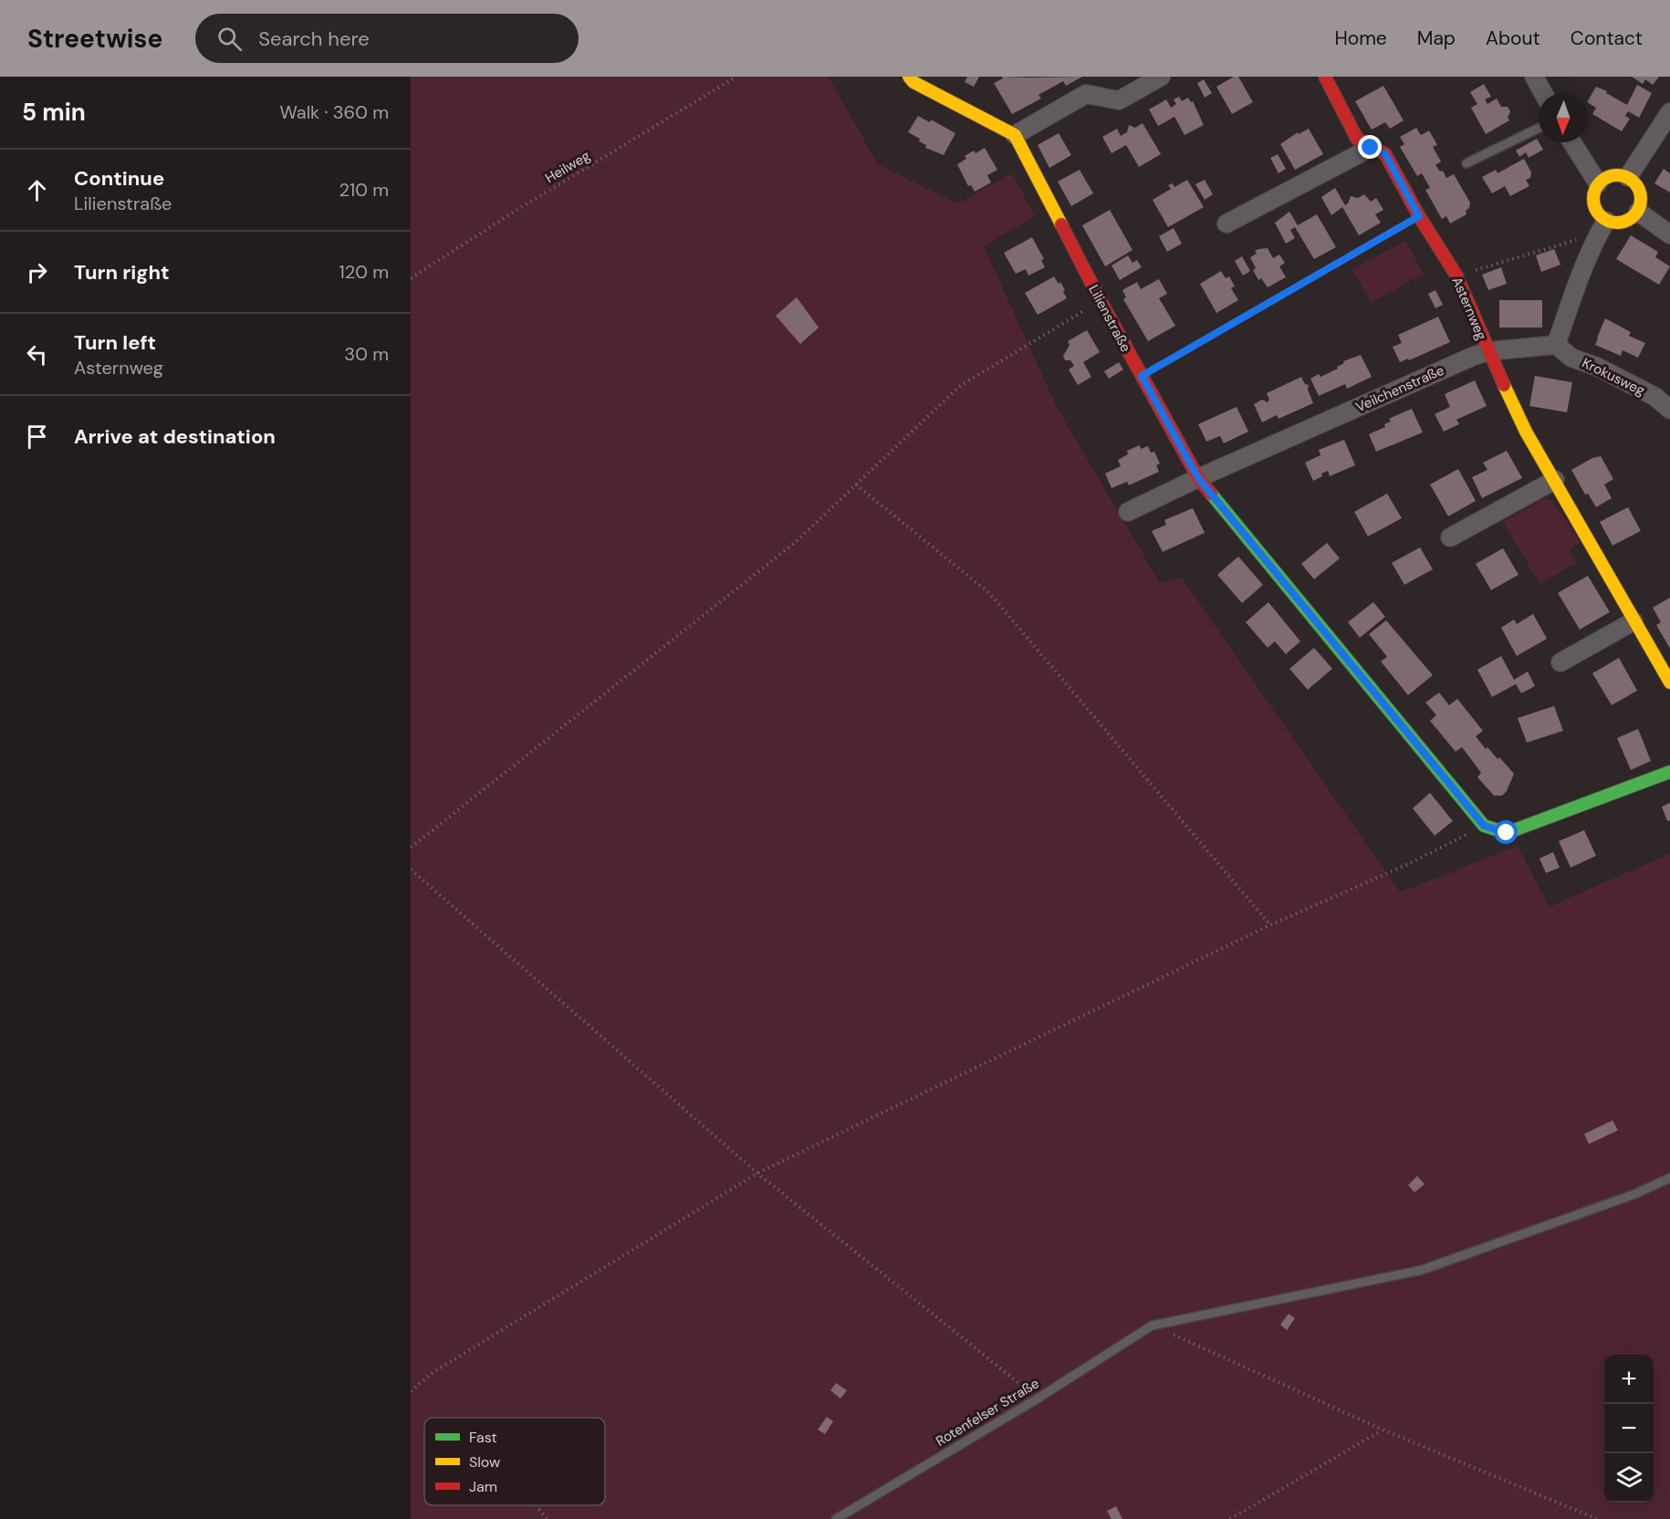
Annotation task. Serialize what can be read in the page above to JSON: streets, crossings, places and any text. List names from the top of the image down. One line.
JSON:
{"streets":{"street":["Asternweg","Lilienstraße","Krokusweg","Veilchenstraße"],"lane":["Rotenfelser Straße"],"path":["Heilweg"]},"crossings":[["Asternweg","Veilchenstraße"],["Lilienstraße","Veilchenstraße"],["Krokusweg","Veilchenstraße"]],"legend":["Fast","Slow","Jam"],"north":"bottom","page":{"header":"Streetwise","search":"Search here","nav":["Home","Map","About","Contact"],"heading":["5 min","Walk · 360 m"],"list":[["Continue","Lilienstraße","210 m"],["Turn right","120 m"],["Turn left","Asternweg","30 m"],"Arrive at destination"],"map_buttons":["+","−"]}}
